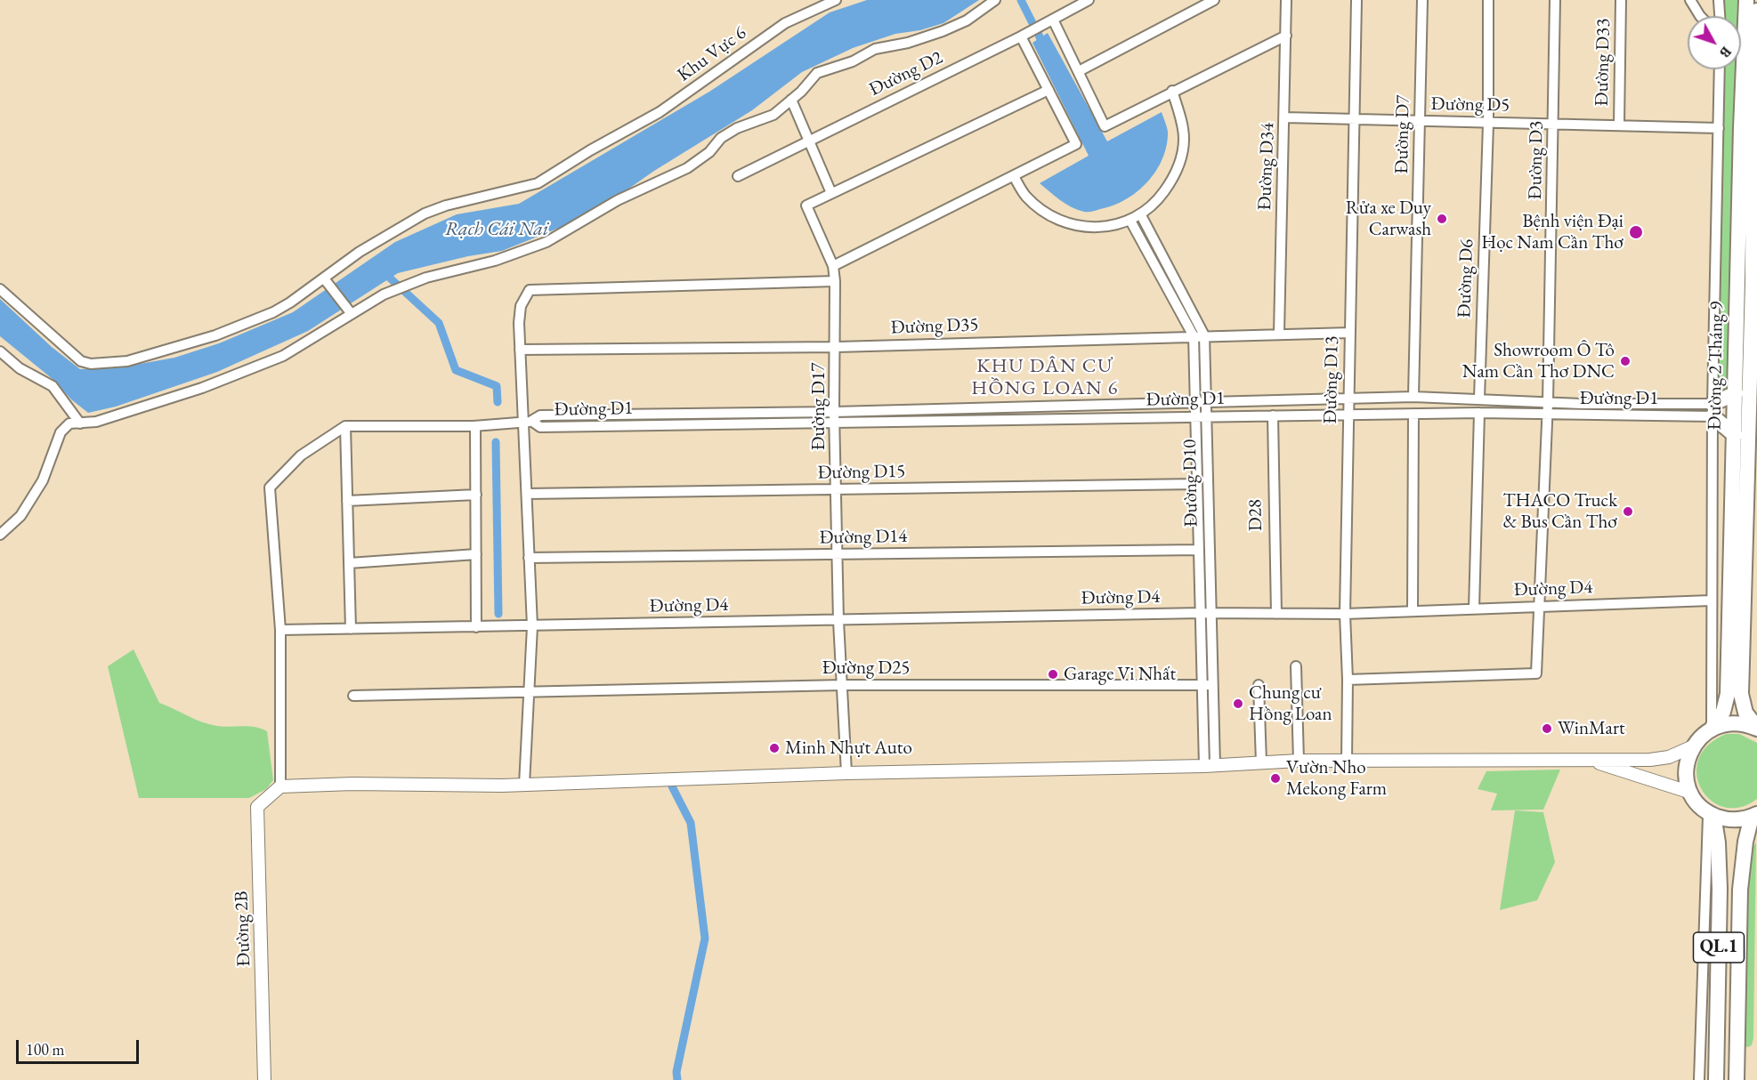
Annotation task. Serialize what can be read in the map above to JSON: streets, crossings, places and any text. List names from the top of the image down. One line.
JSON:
{"streets":{"highway":["Đường 2 Tháng 9","QL.1"],"street":["Khu Vực 6","Đường D33","Đường D2","Đường D5","Đường D7","Đường D3","Đường D34","Đường D6","Đường D35","Đường D13","Đường D1","Đường D17","Đường D15","Đường D10","D28","Đường D14","Đường D4","Đường D25","Đường 2B"]},"crossings":[["Đường D33","Đường D5"],["Đường D5","Đường D7"],["Đường D5","Đường D3"],["Đường D5","Đường D34"],["Đường D5","Đường D6"],["Đường D5","Đường D13"],["Đường D7","Đường D1"],["Đường D3","Đường D13"],["Đường D3","Đường D1"],["Đường D3","Đường D4"],["Đường D34","Đường D35"],["Đường D6","Đường D1"],["Đường D35","Đường D13"],["Đường D35","Đường D17"],["Đường D35","Đường D10"],["Đường D13","Đường D1"],["Đường D13","Đường D4"],["Đường D1","Đường D17"],["Đường D1","Đường D10"],["Đường D1","D28"],["Đường D17","Đường D15"],["Đường D17","Đường D14"],["Đường D17","Đường D4"],["Đường D17","Đường D25"],["Đường D15","Đường D10"],["Đường D10","Đường D14"],["Đường D10","Đường D4"],["Đường D10","Đường D25"],["D28","Đường D4"]],"districts":["KHU DÂN CƯ HỒNG LOAN 6"],"water":["Rạch Cái Nai"],"places":["Rửa xe Duy Carwash","Bệnh viện Đại Học Nam Cần Thơ","Showroom Ô Tô Nam Cần Thơ DNC","THACO Truck & Bus Cần Thơ","Garage Vi Nhất","Chung cư Hồng Loan","WinMart","Minh Nhựt Auto","Vườn Nho Mekong Farm"],"scale_bar":"100 m","north":"bottom right"}
